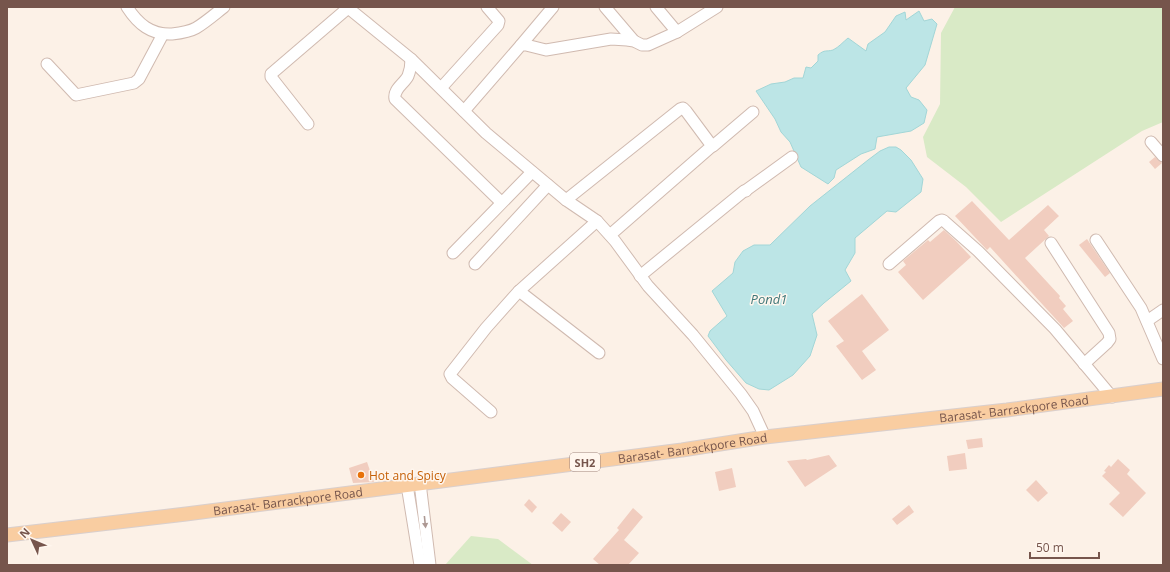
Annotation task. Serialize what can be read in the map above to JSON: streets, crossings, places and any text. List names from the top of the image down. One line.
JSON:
{"streets":{"main road":["Barasat- Barrackpore Road","SH2"]},"water":["Pond1"],"places":["Hot and Spicy"],"scale_bar":"50 m","north":"top left"}
